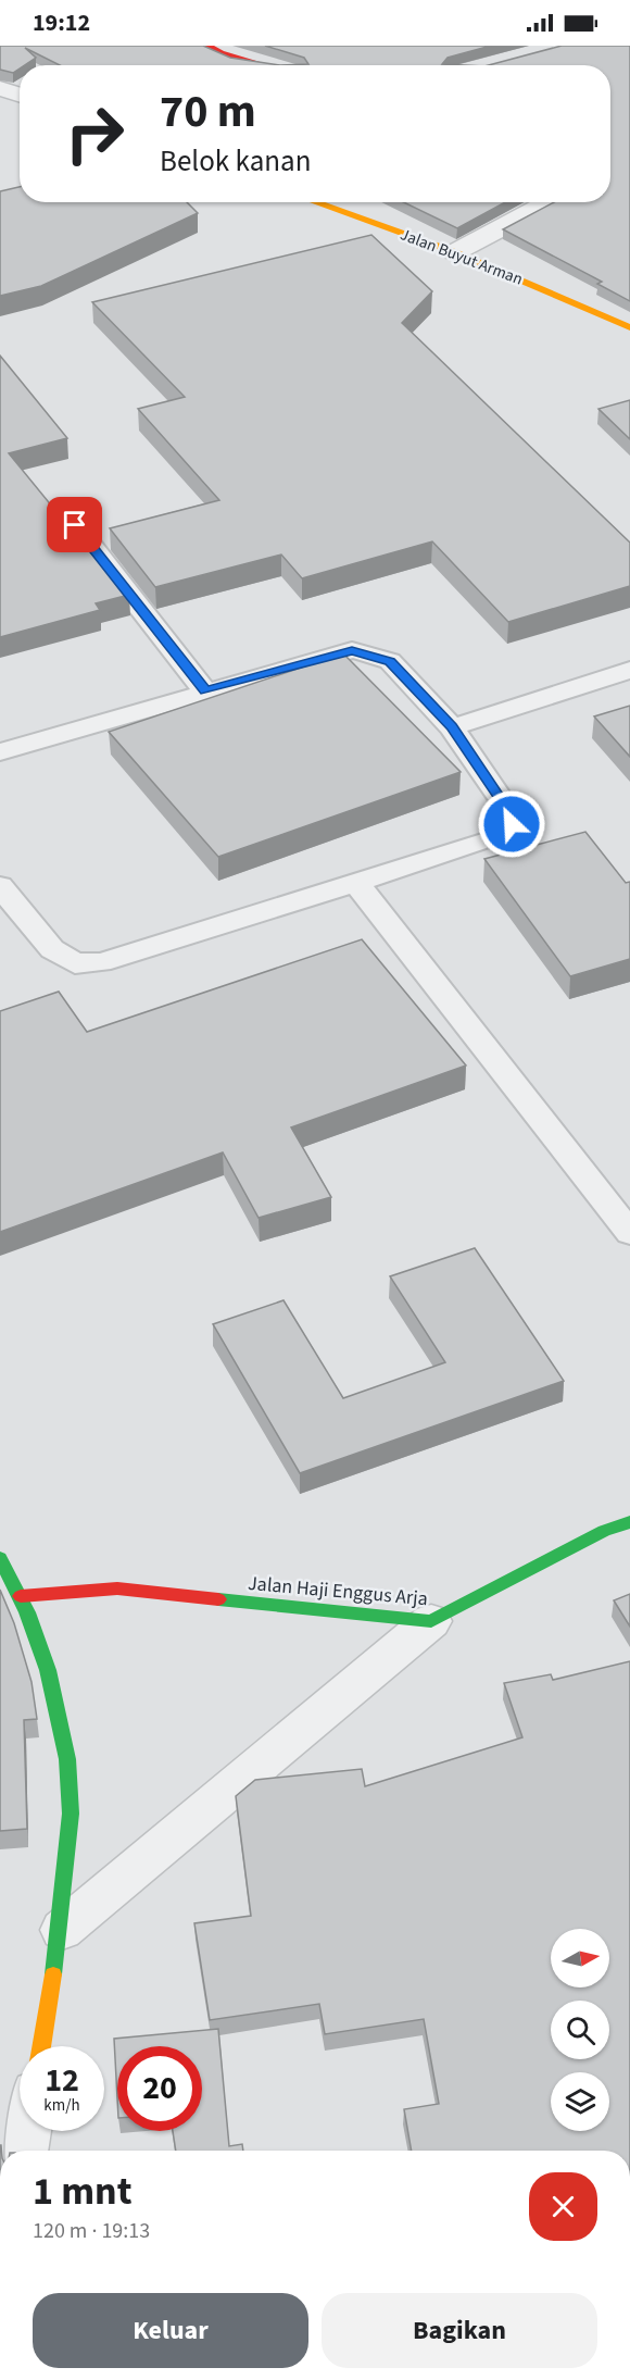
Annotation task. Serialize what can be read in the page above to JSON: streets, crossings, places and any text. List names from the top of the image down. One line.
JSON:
{"streets":{"street":["Jalan Buyut Arman","Jalan Haji Enggus Arja"]},"north":"right","page":{"status":"19:12","turn":["70 m","Belok kanan"],"speed":"12 km/h","limit":"20","heading":["1 mnt","120 m · 19:13"],"buttons":["Keluar","Bagikan"]}}
